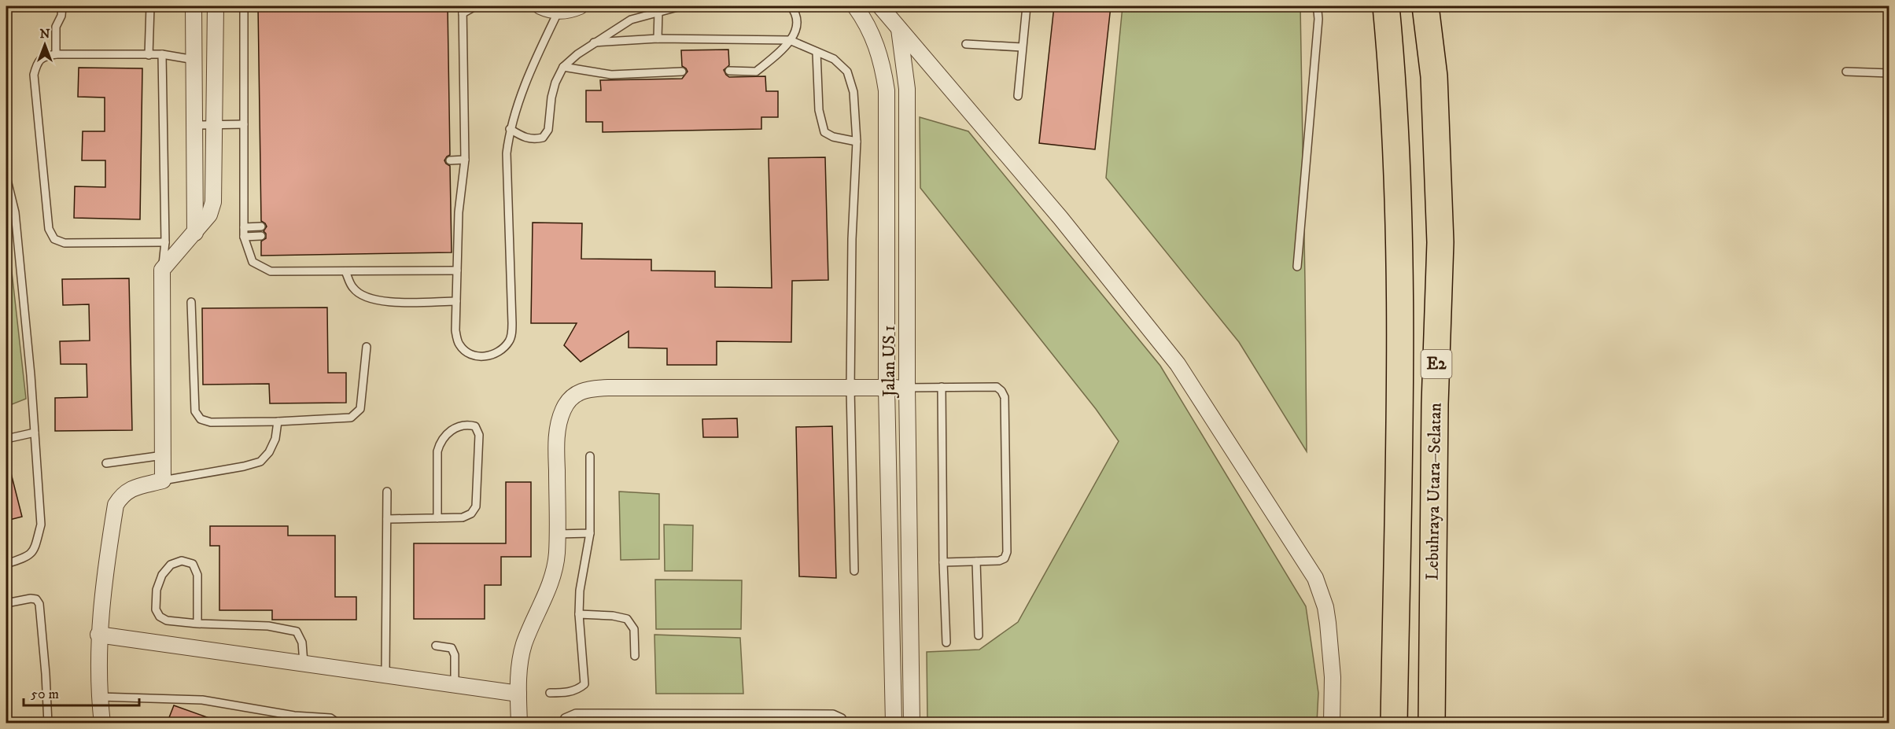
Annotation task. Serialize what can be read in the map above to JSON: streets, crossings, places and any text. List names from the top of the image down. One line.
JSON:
{"streets":{"highway":["E2","Lebuhraya Utara–Selatan"],"street":["Jalan US 1"]},"scale_bar":"50 m","north":"top"}
